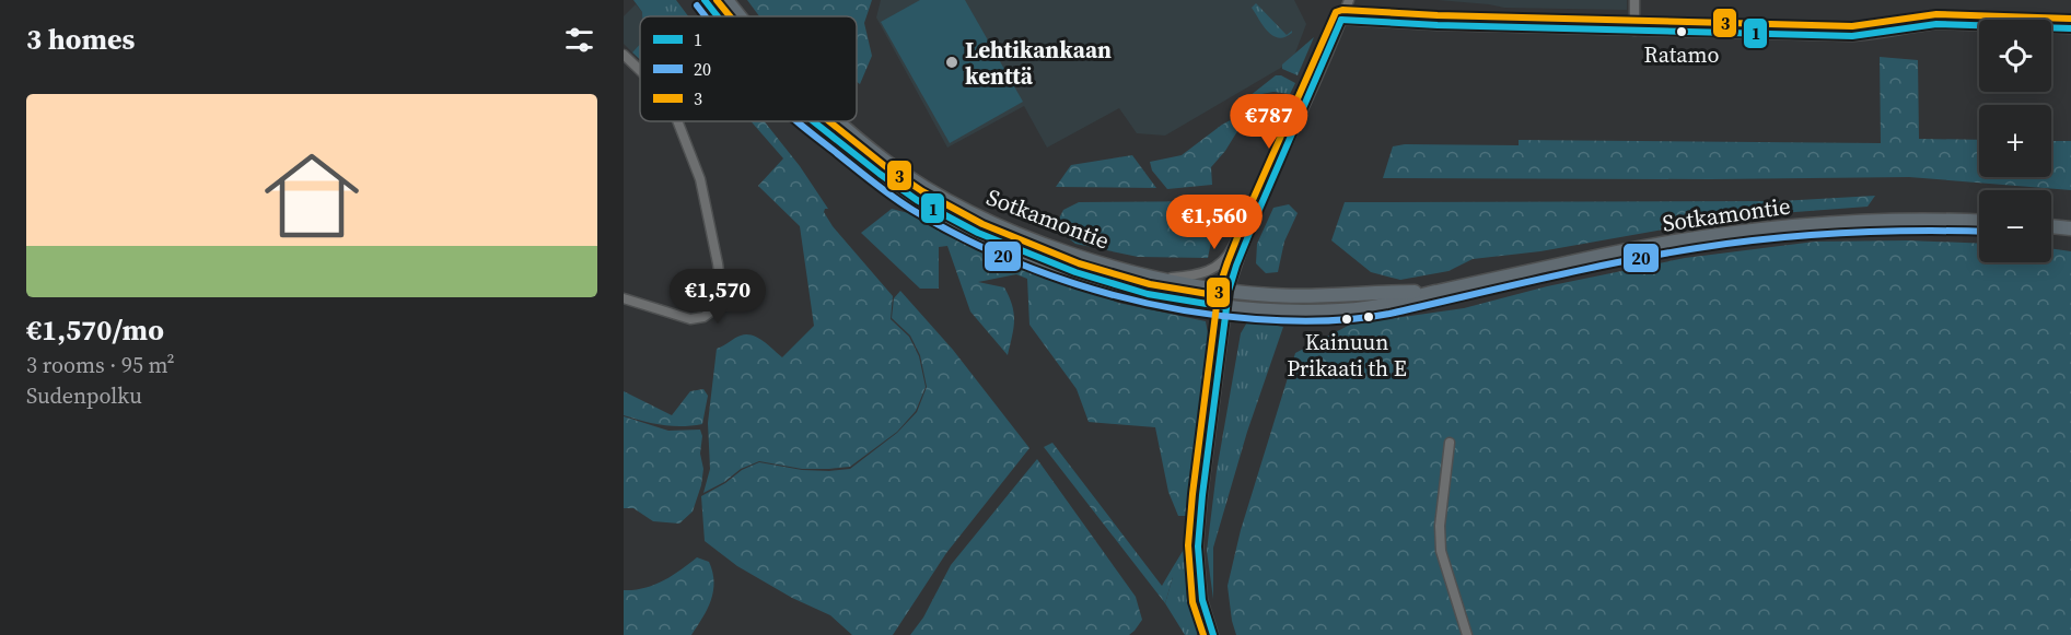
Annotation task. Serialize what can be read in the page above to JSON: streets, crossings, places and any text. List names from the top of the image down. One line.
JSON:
{"streets":{"highway":["Sotkamontie"]},"places":["Ratamo","Lehtikankaan kenttä","Kainuun Prikaati th E"],"lines":["transit line 1","transit line 3","transit line 20"],"legend":["1","20","3"],"page":{"heading":"3 homes","map_buttons":["+","−"],"list":[{"name":"€1,570/mo","note":"3 rooms · 95 m² · Sudenpolku"}],"price":["€787","€1,560","€1,570"]}}
